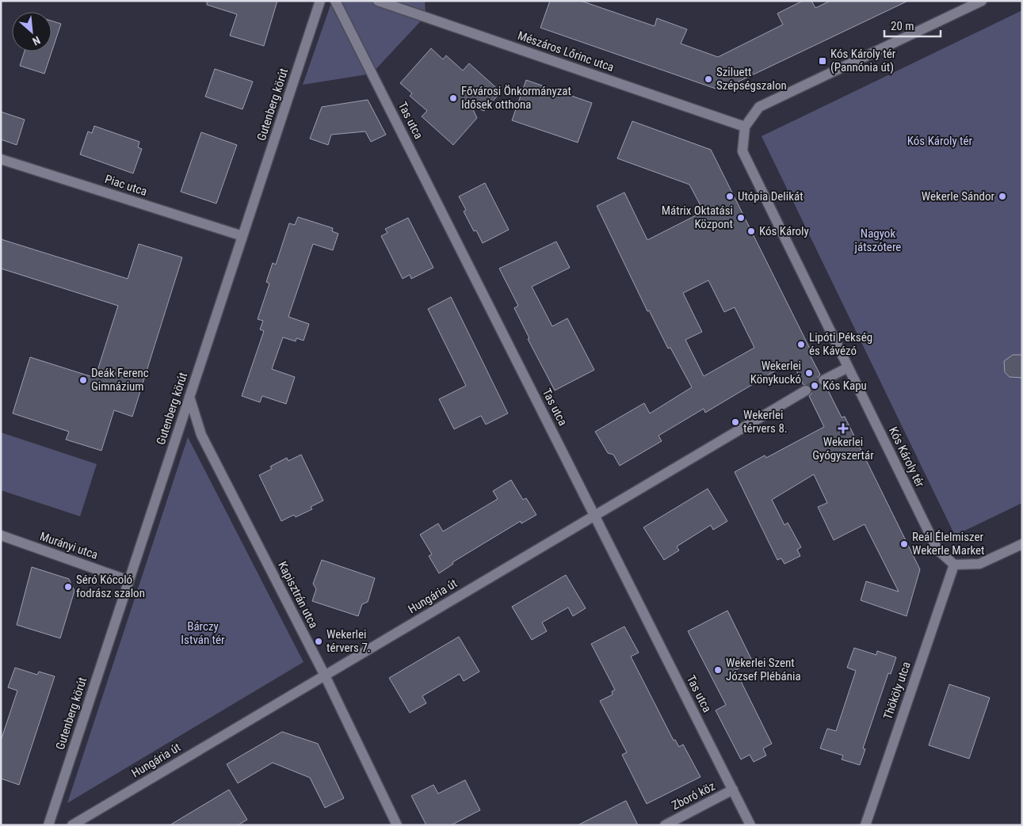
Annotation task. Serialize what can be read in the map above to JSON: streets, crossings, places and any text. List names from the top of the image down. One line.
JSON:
{"streets":{"street":["Mészáros Lőrinc utca","Gutenberg körút","Tas utca","Piac utca","Kós Károly tér","Murányi utca","Kapisztrán utca","Hungária út","Thököly utca","Zboró köz"]},"crossings":[["Mészáros Lőrinc utca","Kós Károly tér"],["Gutenberg körút","Piac utca"],["Gutenberg körút","Murányi utca"],["Gutenberg körút","Kapisztrán utca"],["Tas utca","Hungária út"],["Tas utca","Zboró köz"],["Kós Károly tér","Thököly utca"],["Kapisztrán utca","Hungária út"]],"parks":["Kós Károly tér","Nagyok játszótere","Bárczy István tér"],"places":{"transit":["Kós Károly tér (Pannónia út)"],"other":["Sziluett Szépségszalon","Fővárosi Önkormányzat Idősek otthona","Utópia Delikát","Wekerle Sándor","Mátrix Oktatási Központ","Kós Károly","Lipóti Pékség és Kávézó","Wekerlei Könykuckó","Deák Ferenc Gimnázium","Kós Kapu","Wekerlei térvers 8.","Reál Élelmiszer Wekerle Market","Séró Kócoló fodrász szalon","Wekerlei térvers 7.","Wekerlei Szent József Plébánia"],"health":["Wekerlei Gyógyszertár"]},"scale_bar":"20 m","north":"bottom right"}
